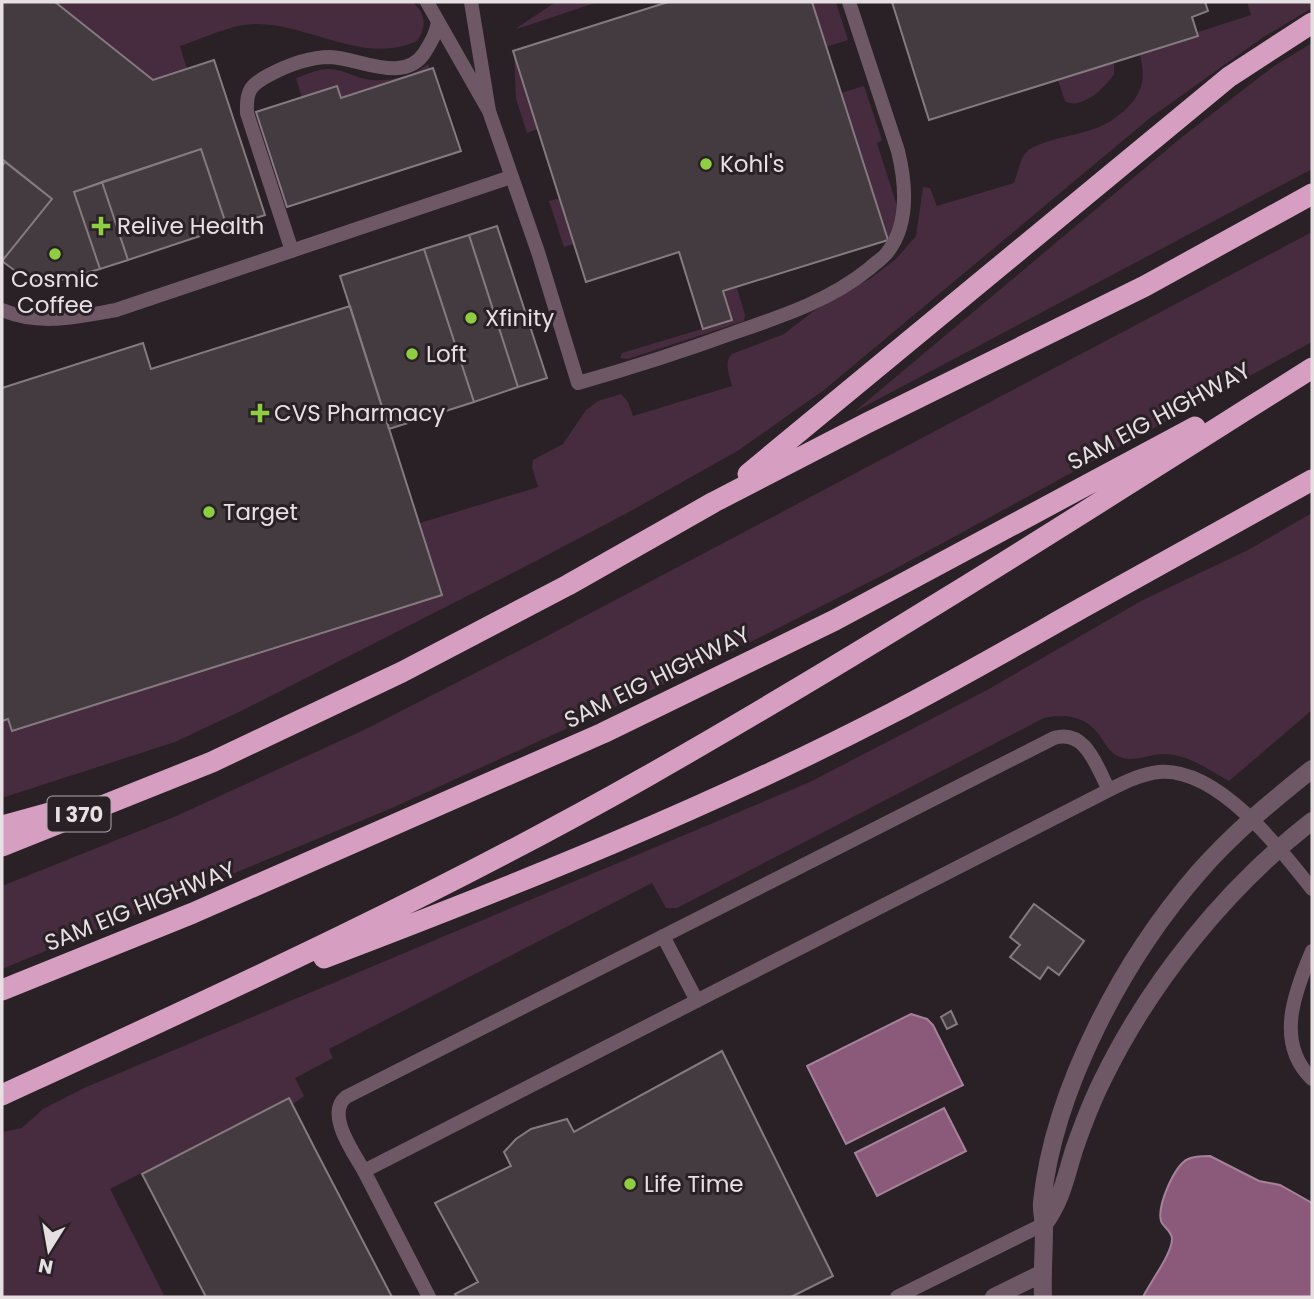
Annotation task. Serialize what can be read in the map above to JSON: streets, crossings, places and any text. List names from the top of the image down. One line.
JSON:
{"streets":{"highway":["SAM EIG HIGHWAY","I 370"]},"places":{"other":["Kohl's","Cosmic Coffee","Xfinity","Loft","Target","Life Time"],"health":["Relive Health","CVS Pharmacy"]},"north":"bottom"}
